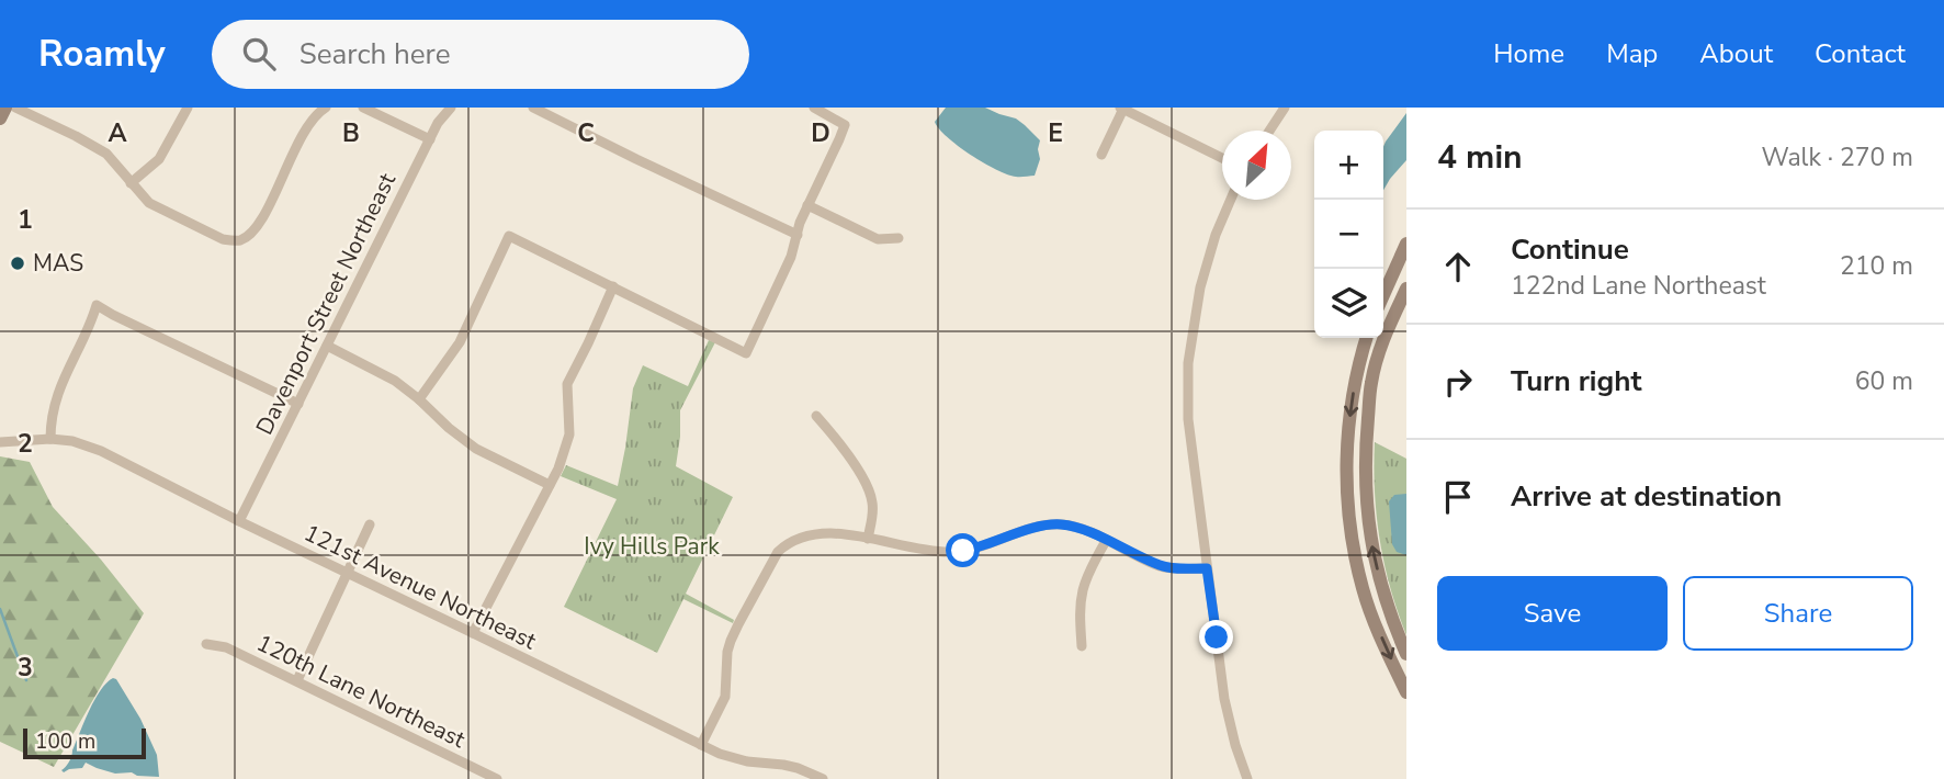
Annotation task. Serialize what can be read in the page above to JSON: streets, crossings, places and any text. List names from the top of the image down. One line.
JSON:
{"streets":{"street":["Davenport Street Northeast","121st Avenue Northeast","120th Lane Northeast"]},"crossings":[["Davenport Street Northeast","121st Avenue Northeast"]],"parks":["Ivy Hills Park"],"places":["MAS"],"scale_bar":"100 m","north":"top right","page":{"header":"Roamly","search":"Search here","nav":["Home","Map","About","Contact"],"heading":["4 min","Walk · 270 m"],"map_buttons":["+","−"],"list":[["Continue","122nd Lane Northeast","210 m"],["Turn right","60 m"],"Arrive at destination"],"buttons":["Save","Share"],"scale":"100 m"},"grid":{"columns":["A","B","C","D","E"],"rows":["1","2","3"]}}
